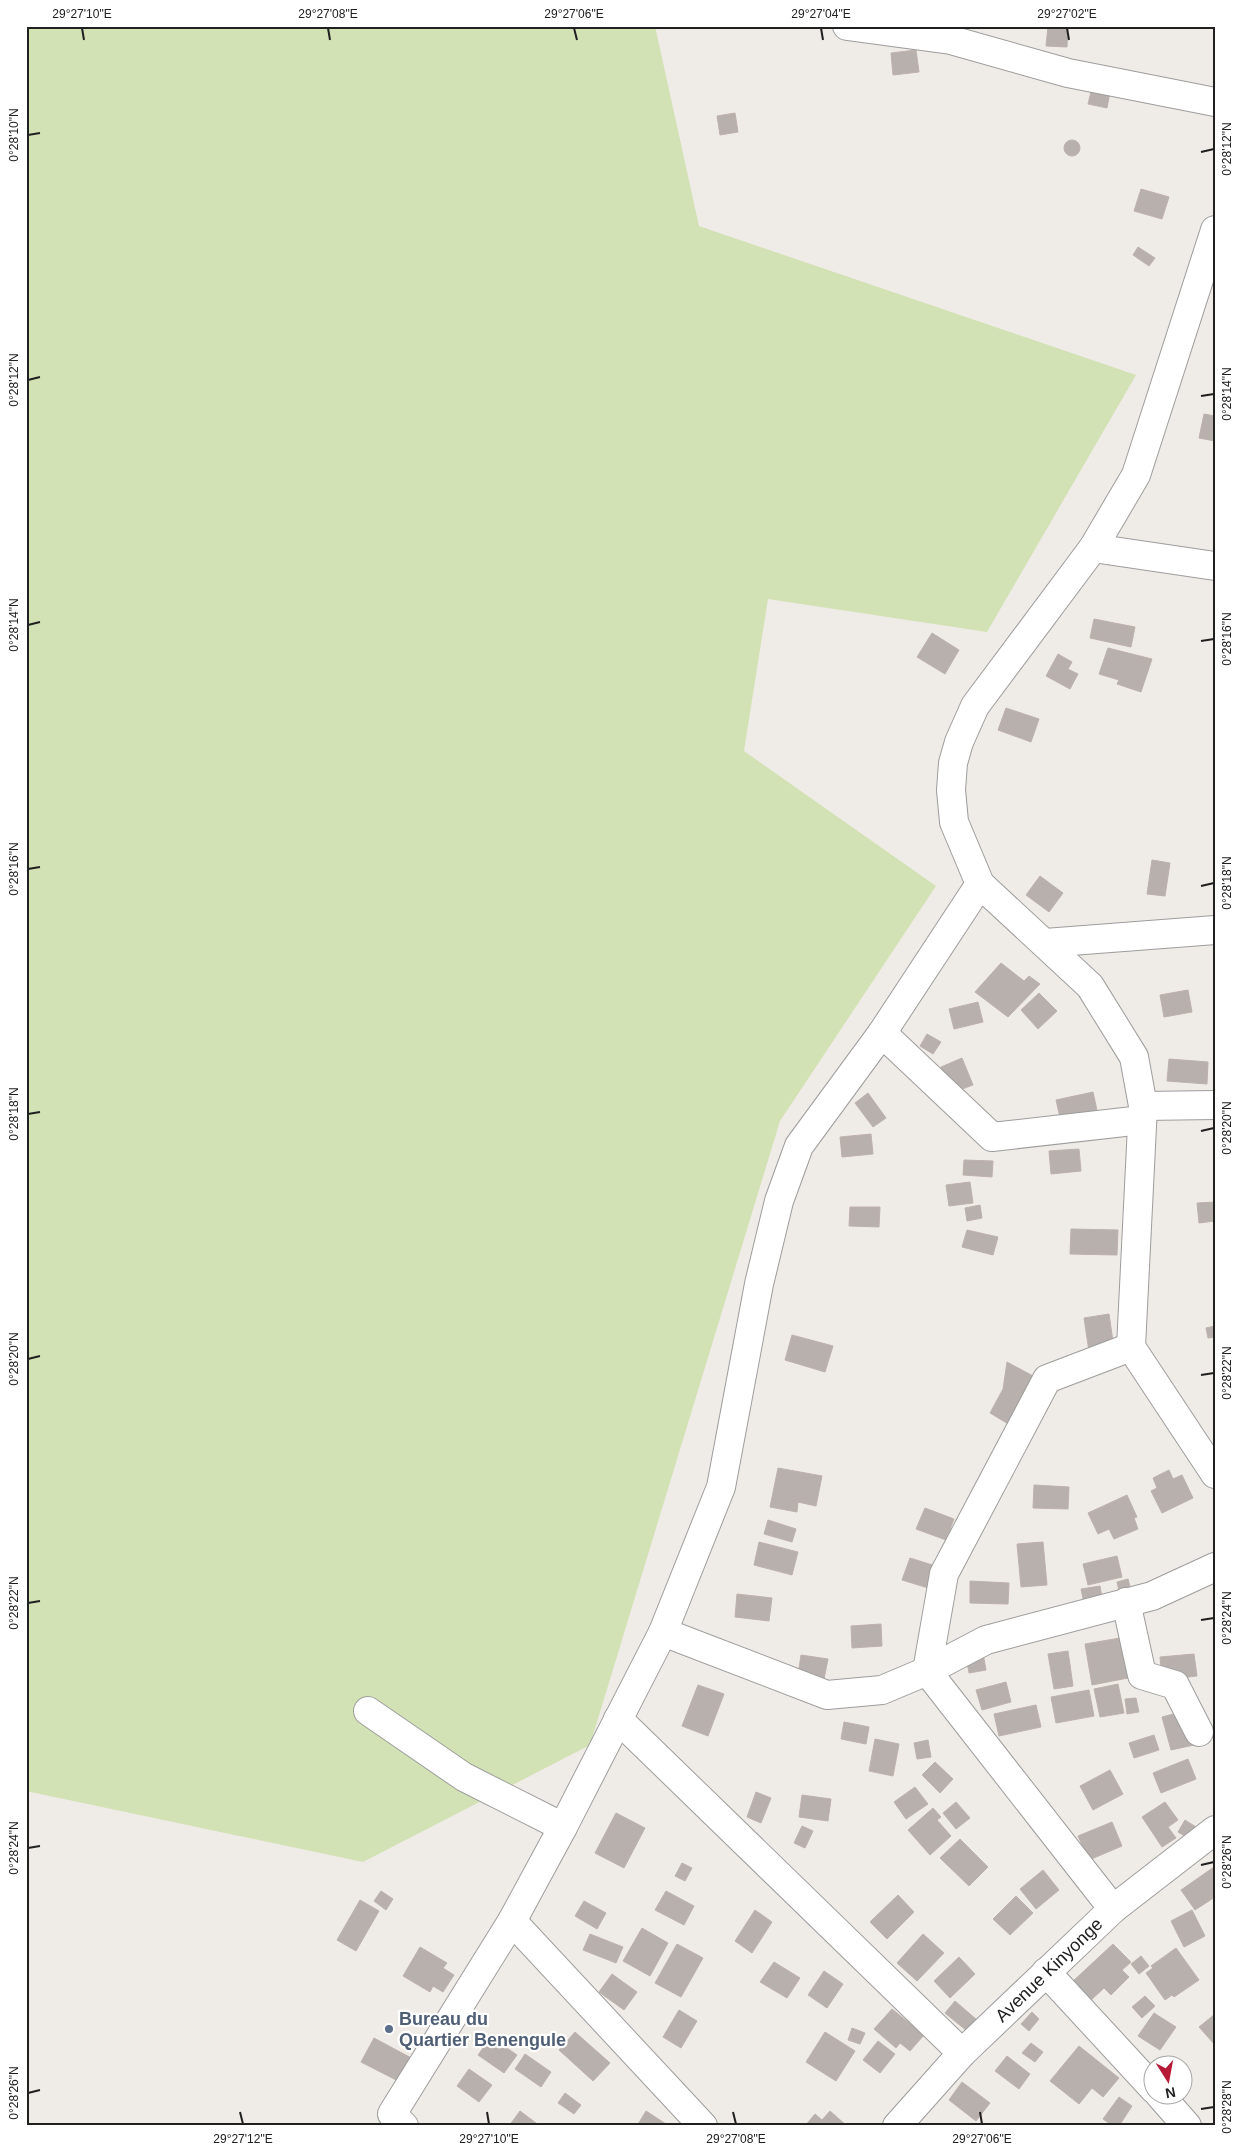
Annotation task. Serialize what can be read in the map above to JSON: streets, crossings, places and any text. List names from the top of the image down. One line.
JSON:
{"streets":{"street":["Avenue Kinyonge"]},"places":["Bureau du Quartier Benengule"],"north":"bottom","coordinates":["29°27'10\"E","29°27'08\"E","29°27'06\"E","29°27'04\"E","29°27'02\"E","0°28'10\"N","0°28'12\"N","0°28'14\"N","0°28'16\"N","0°28'18\"N","0°28'20\"N","0°28'22\"N","0°28'24\"N","0°28'26\"N","0°28'28\"N","29°27'12\"E"]}
